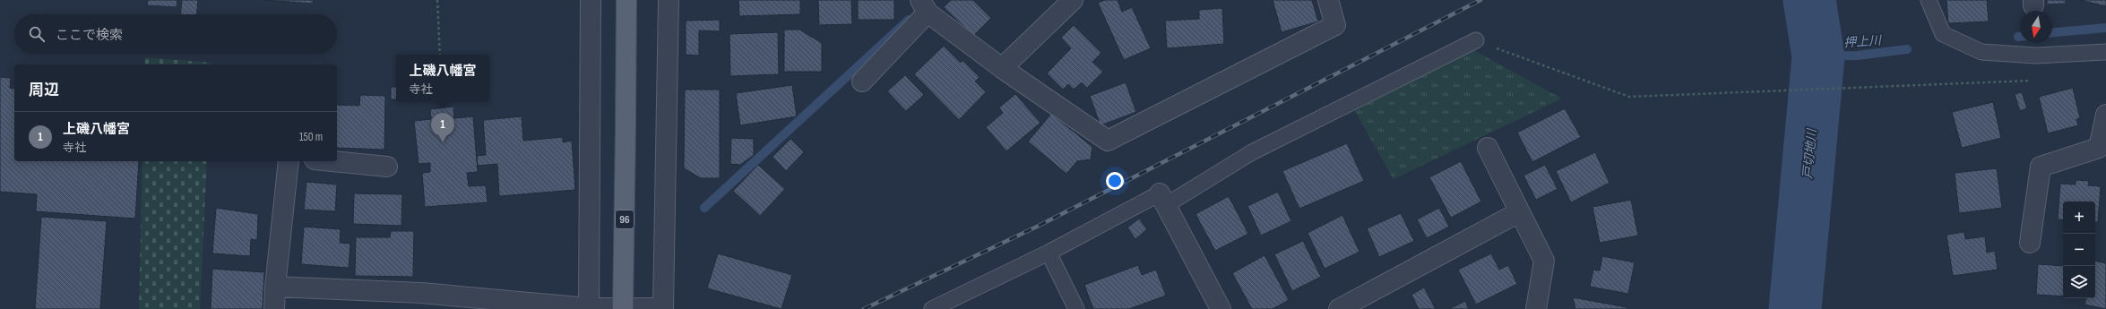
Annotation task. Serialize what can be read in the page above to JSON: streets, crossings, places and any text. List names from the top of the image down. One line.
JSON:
{"streets":{"main road":["96"]},"water":["押上川","戸切地川"],"north":"bottom","page":{"search":"ここで検索","popup":["上磯八幡宮","寺社"],"heading":"周辺","list":[{"mark":"1","name":"上磯八幡宮","note":"寺社","value":"150 m"}],"pins":"1","map_buttons":["+","−"]}}
